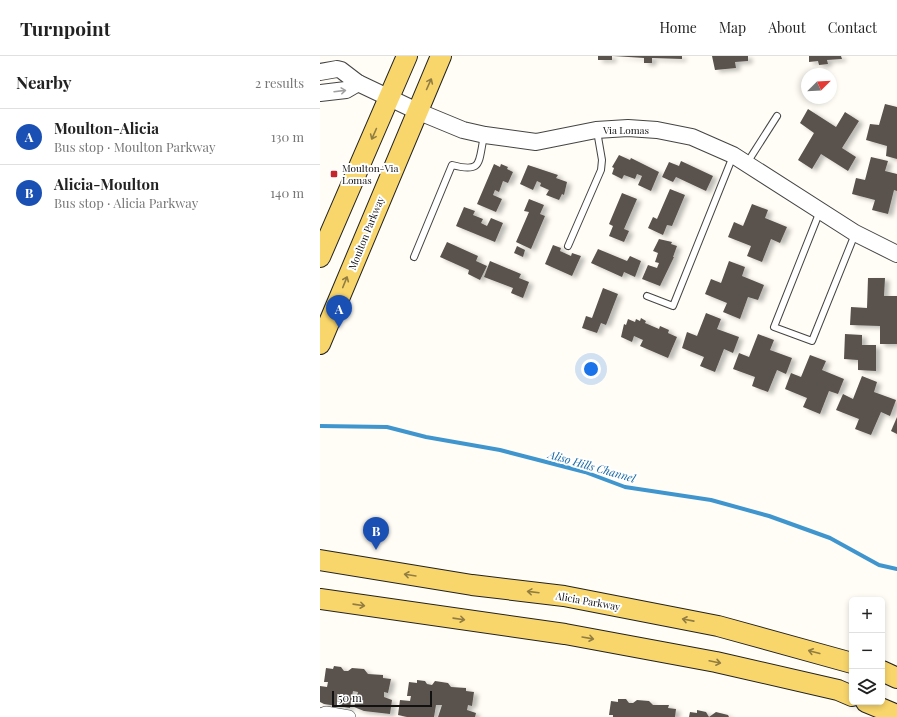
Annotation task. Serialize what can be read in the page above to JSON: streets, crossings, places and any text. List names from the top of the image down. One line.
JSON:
{"streets":{"main road":["Moulton Parkway","Alicia Parkway"],"street":["Via Lomas"]},"crossings":[["Via Lomas","Moulton Parkway"]],"water":["Aliso Hills Channel"],"places":{"transit":["Moulton-Via Lomas"]},"scale_bar":"50 m","north":"top right","page":{"header":"Turnpoint","nav":["Home","Map","About","Contact"],"heading":["Nearby","2 results"],"list":[{"mark":"A","name":"Moulton-Alicia","note":"Bus stop · Moulton Parkway","value":"130 m"},{"mark":"B","name":"Alicia-Moulton","note":"Bus stop · Alicia Parkway","value":"140 m"}],"pins":["A","B"],"map_buttons":["+","−"],"scale":"50 m"}}
